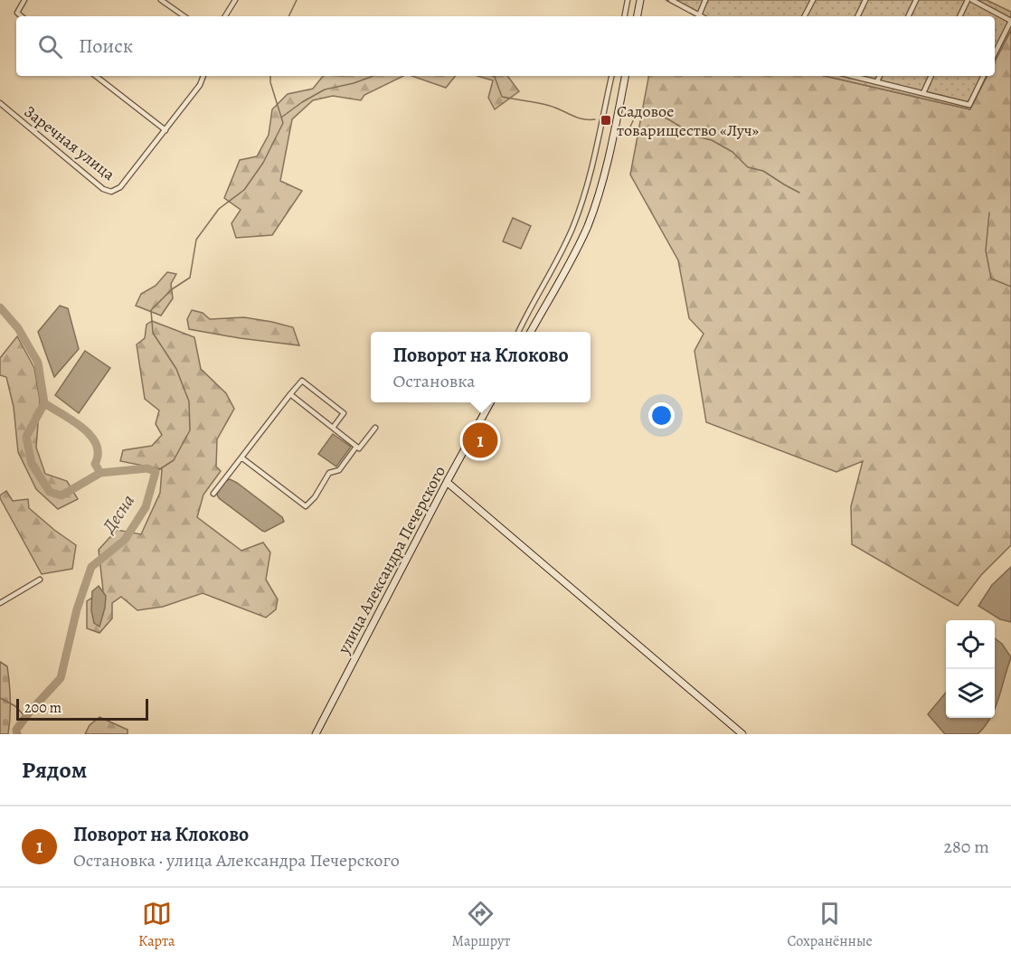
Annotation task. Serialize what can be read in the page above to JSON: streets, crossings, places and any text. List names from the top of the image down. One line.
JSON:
{"streets":{"main road":["улица Александра Печерского"],"street":["Заречная улица"]},"water":["Десна"],"places":{"transit":["Садовое товарищество «Луч»"]},"scale_bar":"200 m","page":{"search":"Поиск","popup":["Поворот на Клоково","Остановка"],"pins":"1","scale":"200 m","heading":"Рядом","list":[{"mark":"1","name":"Поворот на Клоково","note":"Остановка · улица Александра Печерского","value":"280 m"}],"nav":["Карта","Маршрут","Сохранённые"]}}
